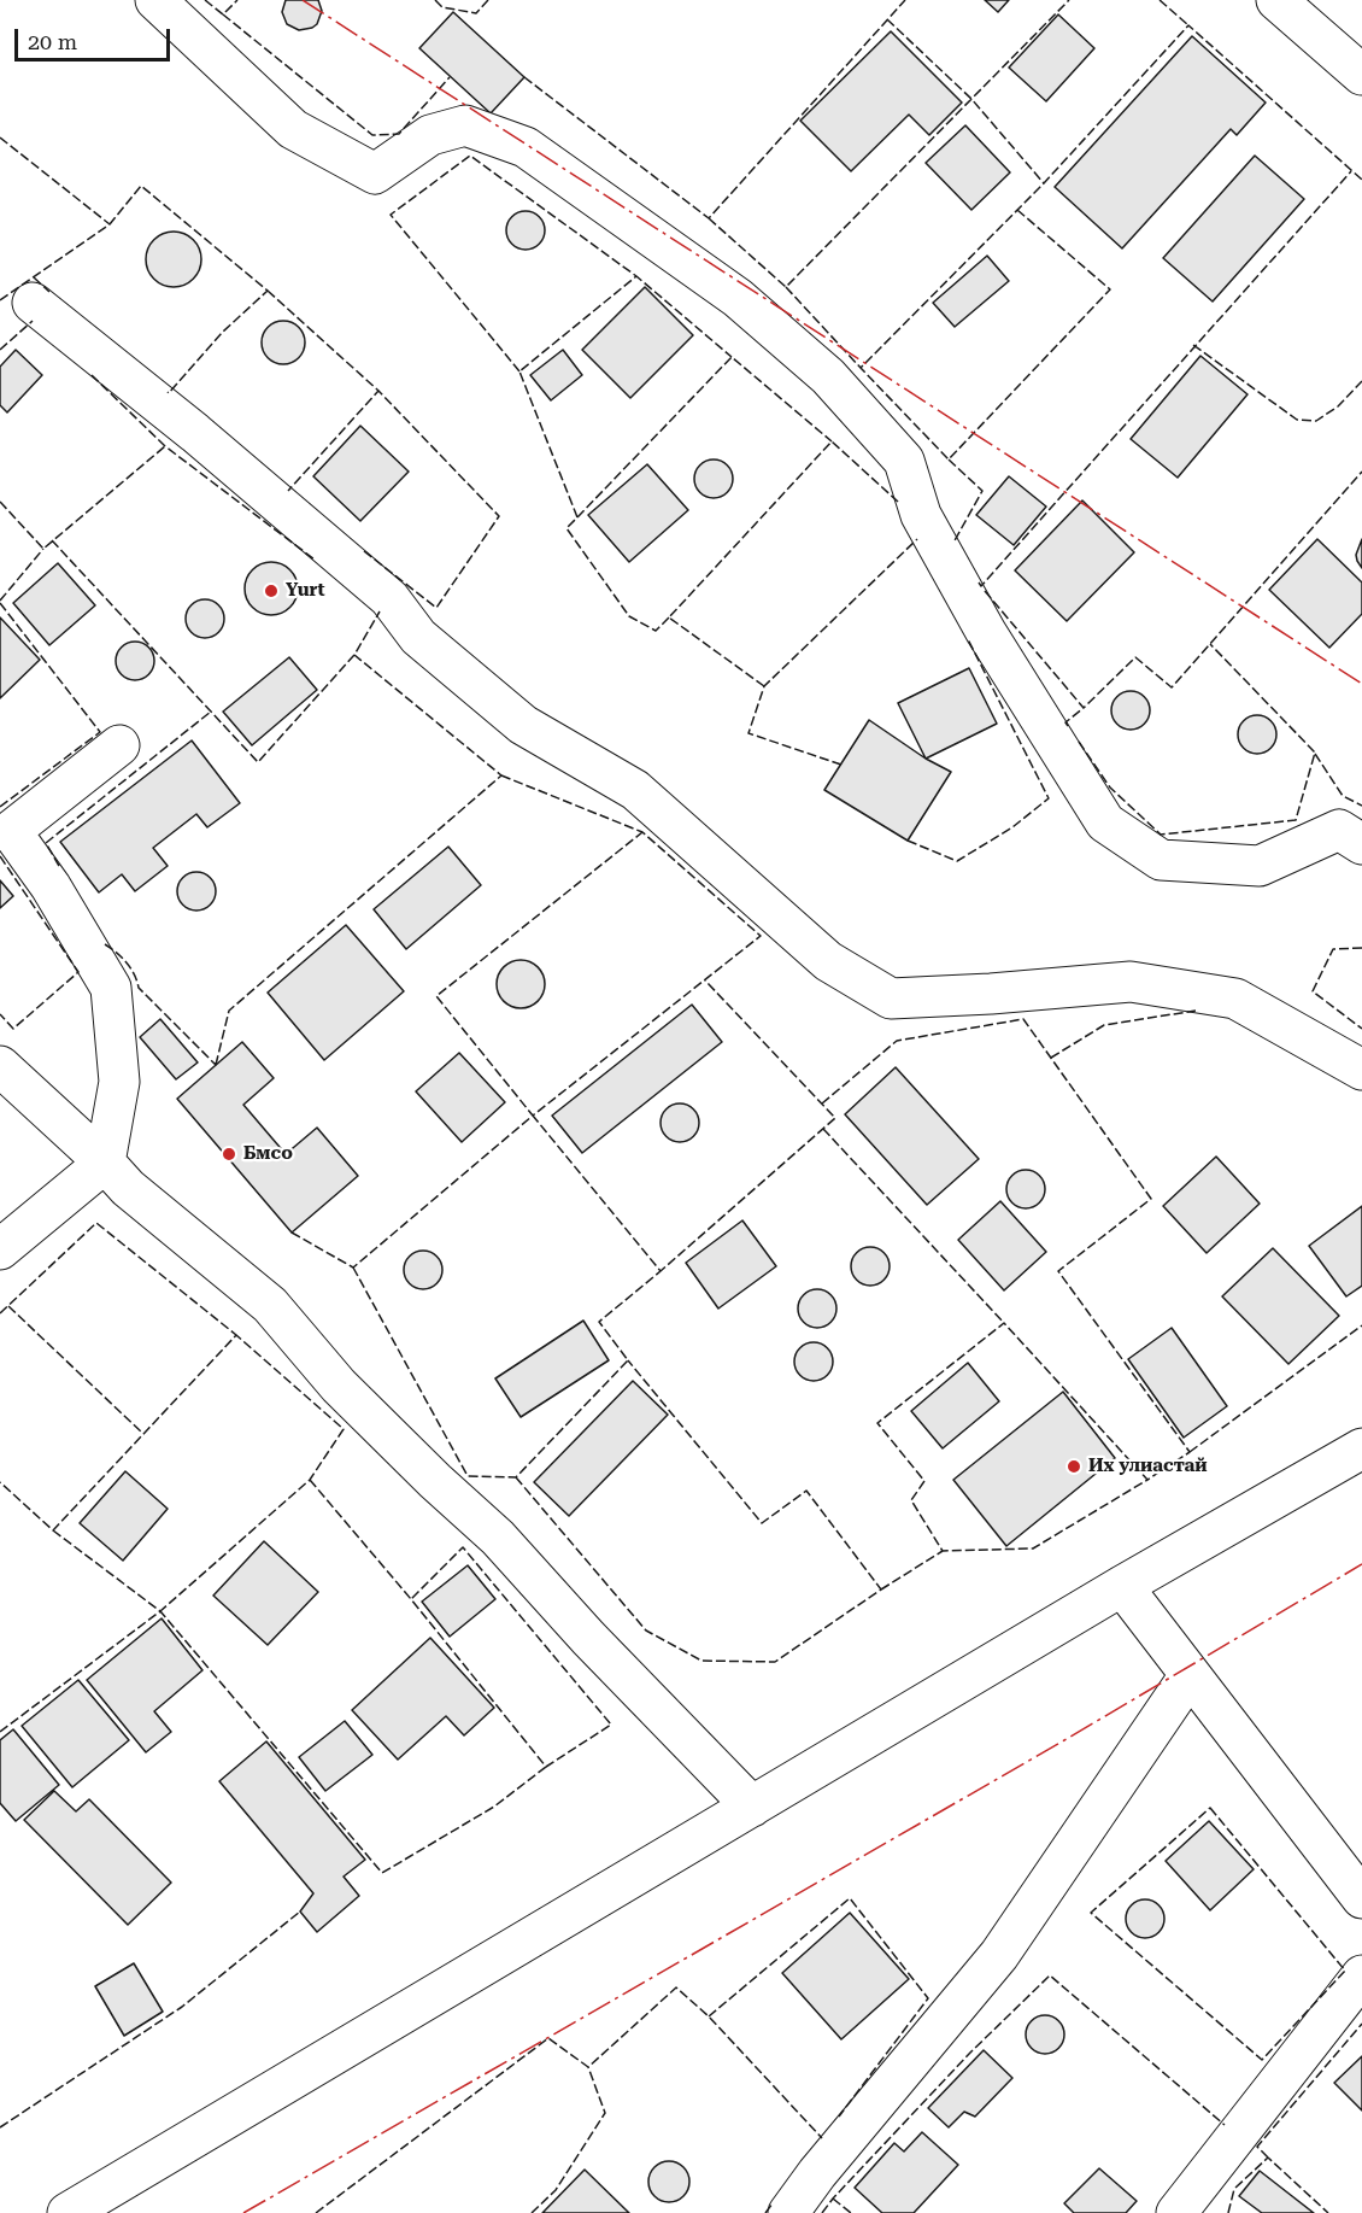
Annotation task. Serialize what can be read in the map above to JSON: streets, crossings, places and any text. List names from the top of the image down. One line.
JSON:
{"places":["Yurt","Бмсо","Их улиастай"],"scale_bar":"20 m"}
